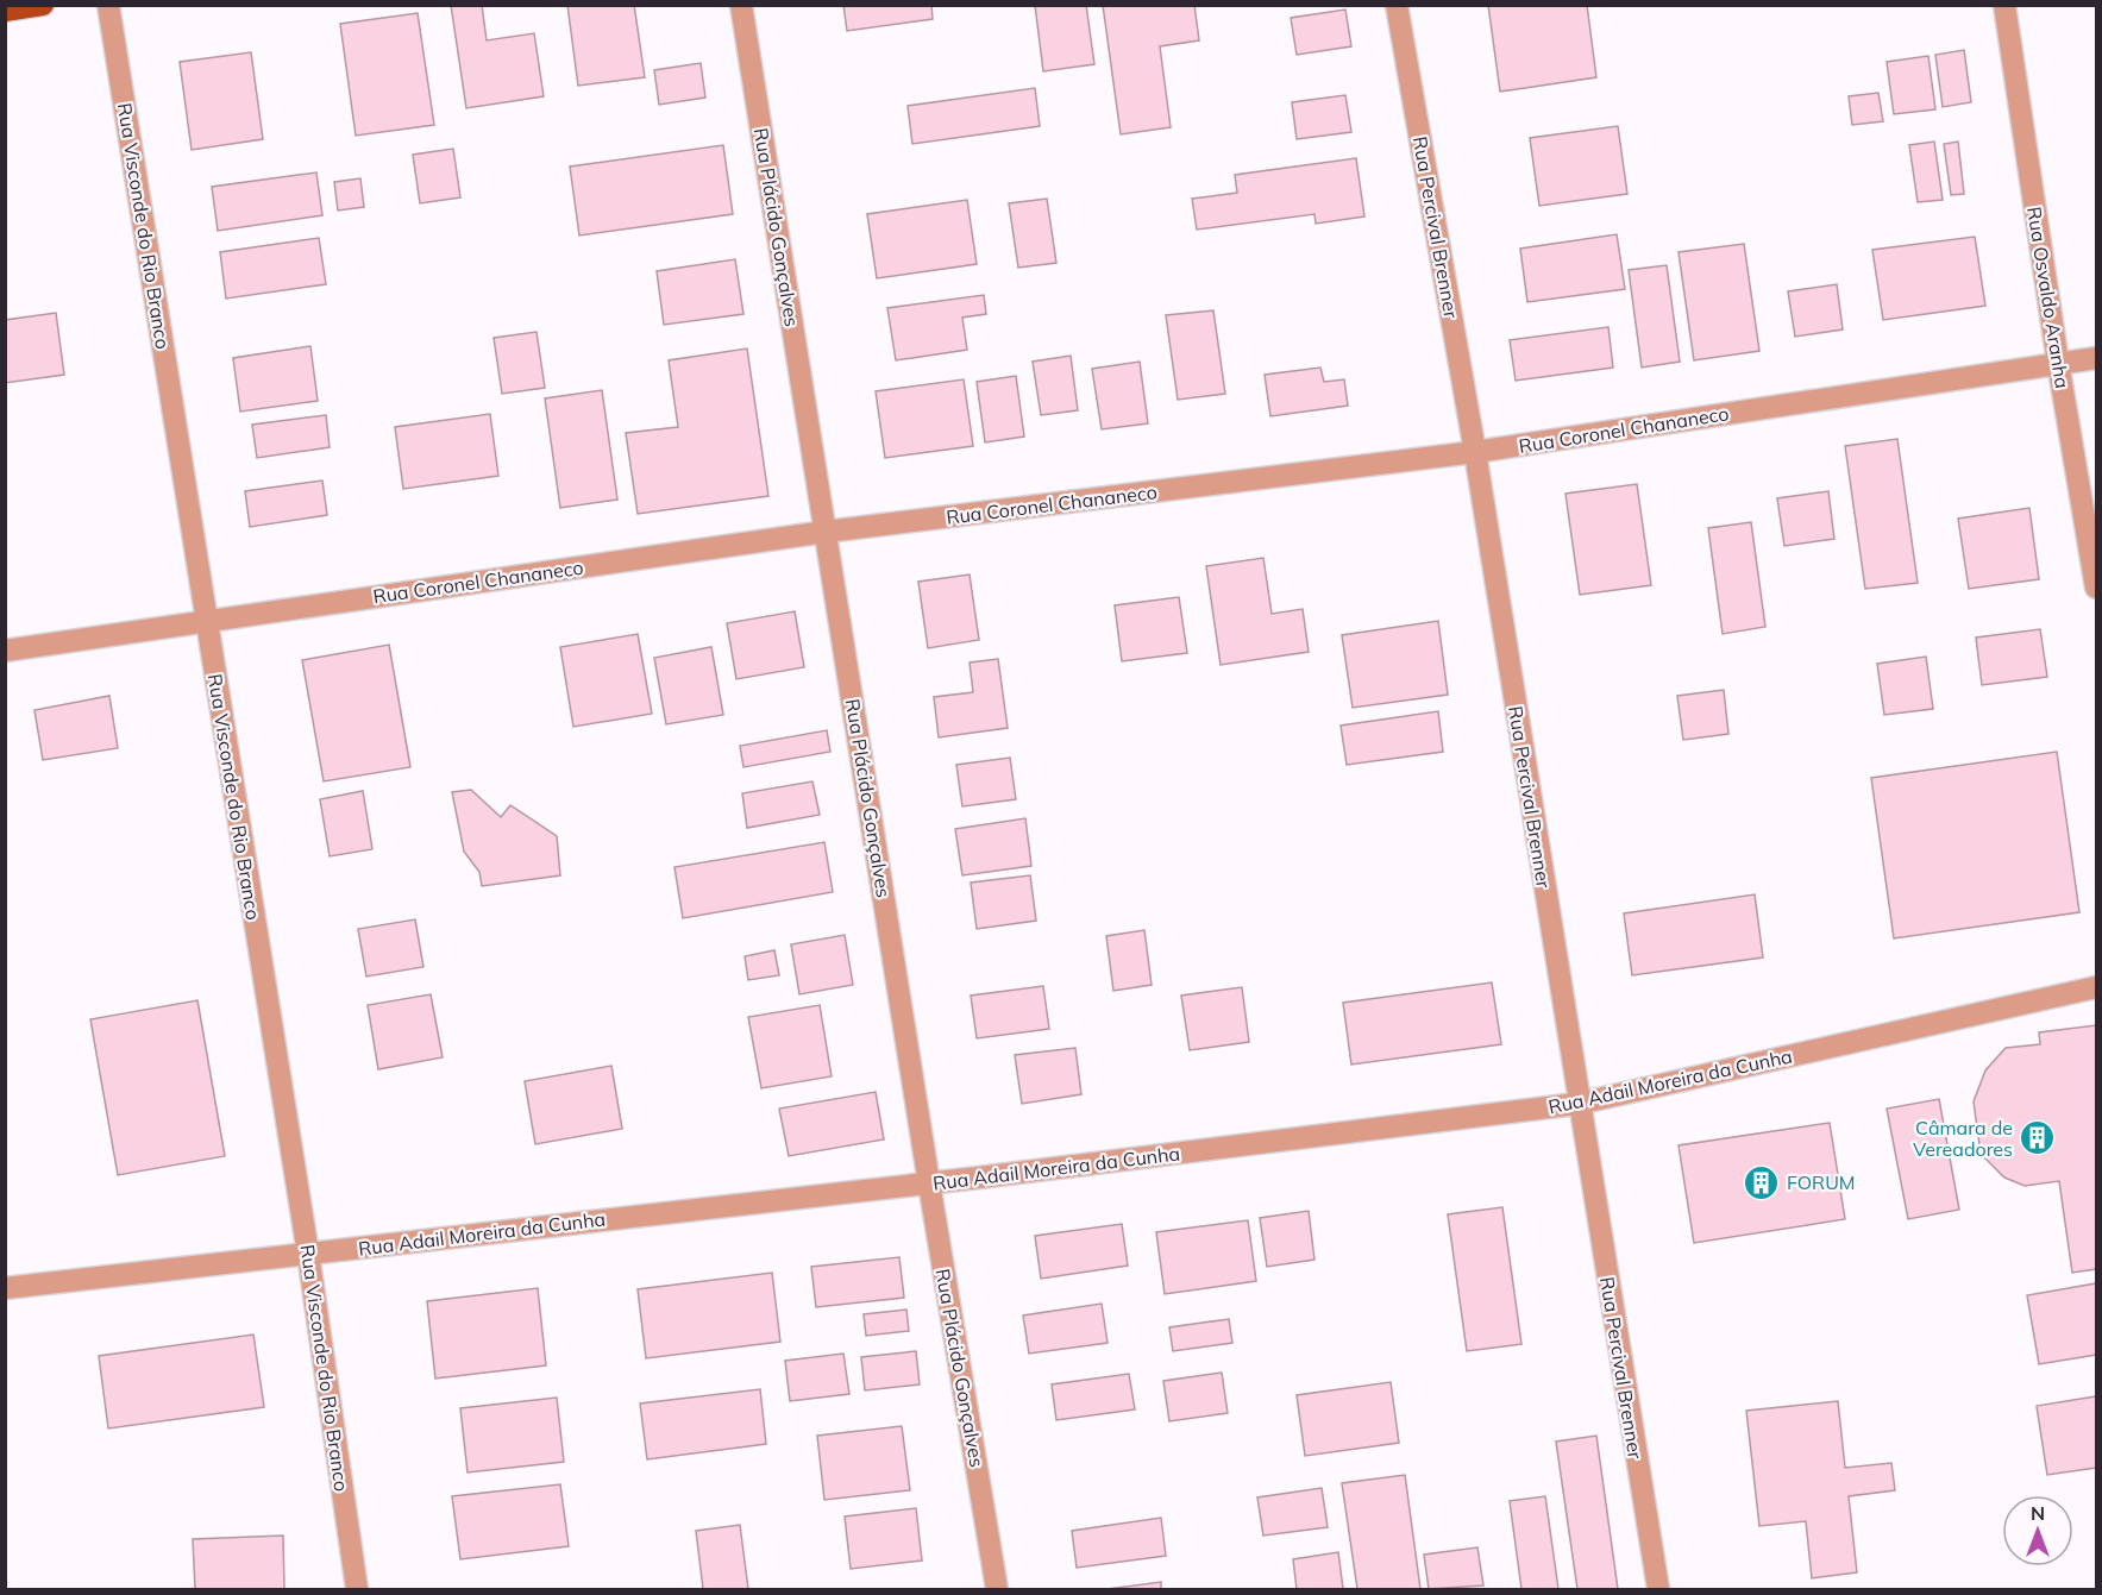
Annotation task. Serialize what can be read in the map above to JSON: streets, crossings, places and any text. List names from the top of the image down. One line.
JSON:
{"streets":{"street":["Rua Visconde do Rio Branco","Rua Plácido Gonçalves","Rua Percival Brenner","Rua Osvaldo Aranha","Rua Coronel Chananeco","Rua Adail Moreira da Cunha"]},"crossings":[["Rua Visconde do Rio Branco","Rua Coronel Chananeco"],["Rua Visconde do Rio Branco","Rua Adail Moreira da Cunha"],["Rua Plácido Gonçalves","Rua Coronel Chananeco"],["Rua Plácido Gonçalves","Rua Adail Moreira da Cunha"],["Rua Percival Brenner","Rua Coronel Chananeco"],["Rua Percival Brenner","Rua Adail Moreira da Cunha"],["Rua Osvaldo Aranha","Rua Coronel Chananeco"]],"places":{"building":["Câmara de Vereadores","FORUM"]},"north":"top"}
